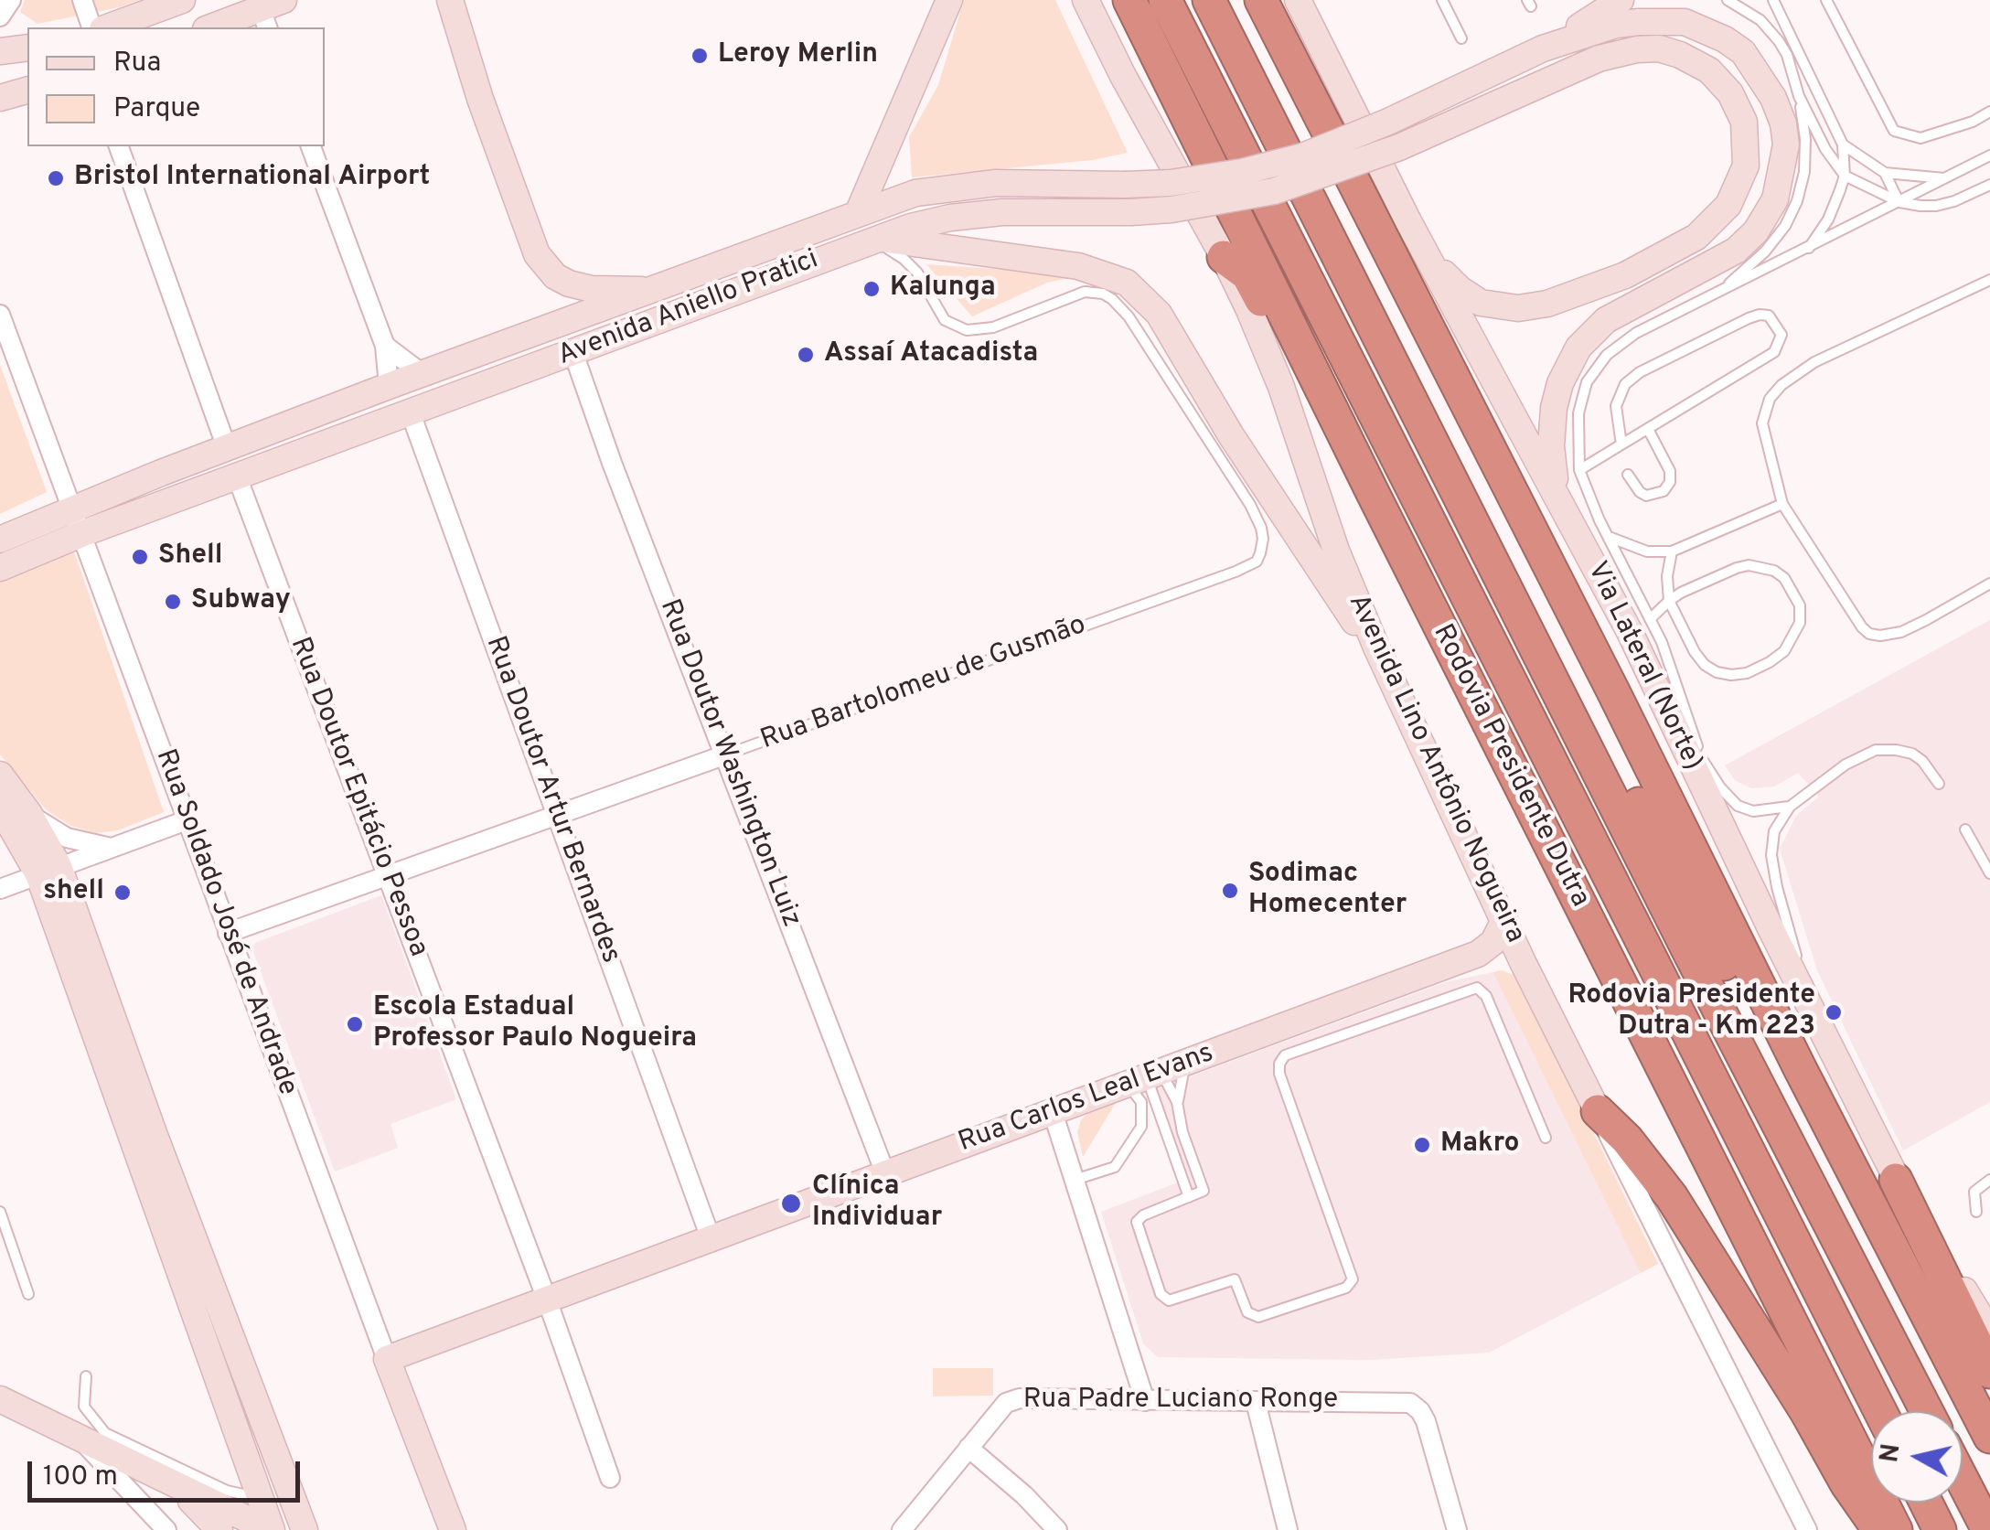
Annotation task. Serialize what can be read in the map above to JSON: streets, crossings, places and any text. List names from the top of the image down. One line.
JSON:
{"streets":{"highway":["Rodovia Presidente Dutra"],"main road":["Avenida Aniello Pratici","Via Lateral (Norte)","Avenida Lino Antônio Nogueira","Rua Soldado José de Andrade","Rua Carlos Leal Evans"],"street":["Rua Bartolomeu de Gusmão","Rua Doutor Washington Luiz","Rua Doutor Epitácio Pessoa","Rua Doutor Artur Bernardes","Rua Padre Luciano Ronge"]},"crossings":[["Avenida Aniello Pratici","Via Lateral (Norte)"],["Avenida Aniello Pratici","Rua Bartolomeu de Gusmão"],["Avenida Aniello Pratici","Rua Doutor Washington Luiz"],["Avenida Aniello Pratici","Rua Doutor Epitácio Pessoa"],["Avenida Aniello Pratici","Rua Doutor Artur Bernardes"],["Avenida Aniello Pratici","Rua Soldado José de Andrade"],["Rua Bartolomeu de Gusmão","Rua Doutor Washington Luiz"],["Rua Bartolomeu de Gusmão","Rua Doutor Epitácio Pessoa"],["Rua Bartolomeu de Gusmão","Rua Doutor Artur Bernardes"],["Rua Bartolomeu de Gusmão","Rua Soldado José de Andrade"],["Rua Doutor Washington Luiz","Rua Carlos Leal Evans"],["Rua Doutor Epitácio Pessoa","Rua Carlos Leal Evans"],["Rua Doutor Artur Bernardes","Rua Carlos Leal Evans"],["Rua Soldado José de Andrade","Rua Carlos Leal Evans"]],"places":["Leroy Merlin","Bristol International Airport","Kalunga","Assaí Atacadista","Shell","Subway","Sodimac Homecenter","shell","Rodovia Presidente Dutra - Km 223","Escola Estadual Professor Paulo Nogueira","Makro","Clínica Individuar"],"legend":["Rua","Parque"],"scale_bar":"100 m","north":"left"}
